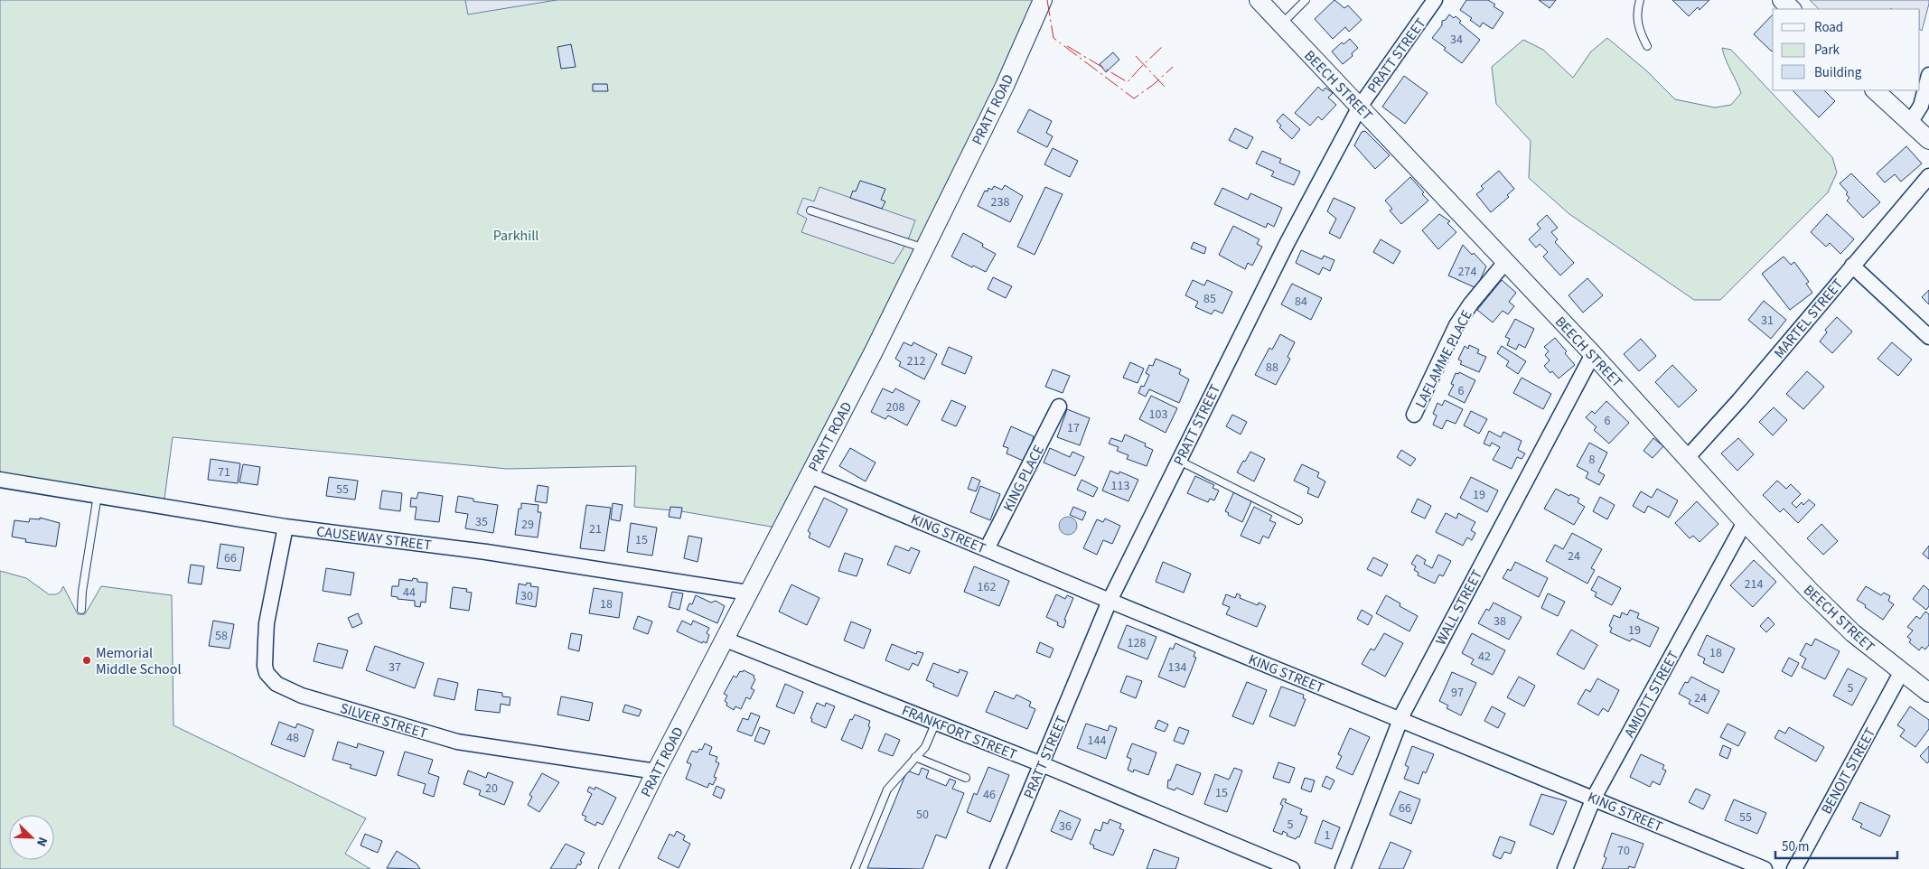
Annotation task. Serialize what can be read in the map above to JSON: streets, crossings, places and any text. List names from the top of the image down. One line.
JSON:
{"streets":{"street":["PRATT STREET","BEECH STREET","PRATT ROAD","MARTEL STREET","LAFLAMME PLACE","KING PLACE","KING STREET","CAUSEWAY STREET","WALL STREET","AMIOTT STREET","SILVER STREET","FRANKFORT STREET","BENOIT STREET"]},"crossings":[["PRATT STREET","BEECH STREET"],["PRATT STREET","KING STREET"],["PRATT STREET","FRANKFORT STREET"],["BEECH STREET","MARTEL STREET"],["BEECH STREET","LAFLAMME PLACE"],["BEECH STREET","WALL STREET"],["BEECH STREET","AMIOTT STREET"],["BEECH STREET","BENOIT STREET"],["PRATT ROAD","KING STREET"],["PRATT ROAD","CAUSEWAY STREET"],["PRATT ROAD","SILVER STREET"],["PRATT ROAD","FRANKFORT STREET"],["KING PLACE","KING STREET"],["KING STREET","WALL STREET"],["KING STREET","AMIOTT STREET"],["CAUSEWAY STREET","SILVER STREET"]],"parks":["Parkhill"],"places":["Memorial Middle School"],"house_numbers":["34","238","274","85","84","31","212","88","6","208","103","6","17","8","71","113","55","19","35","29","21","15","24","66","214","162","44","30","18","38","19","58","128","18","42","37","134","5","97","24","48","144","20","15","46","66","50","55","5","36","1","70"],"legend":["Road","Park","Building"],"scale_bar":"50 m","north":"bottom right"}
